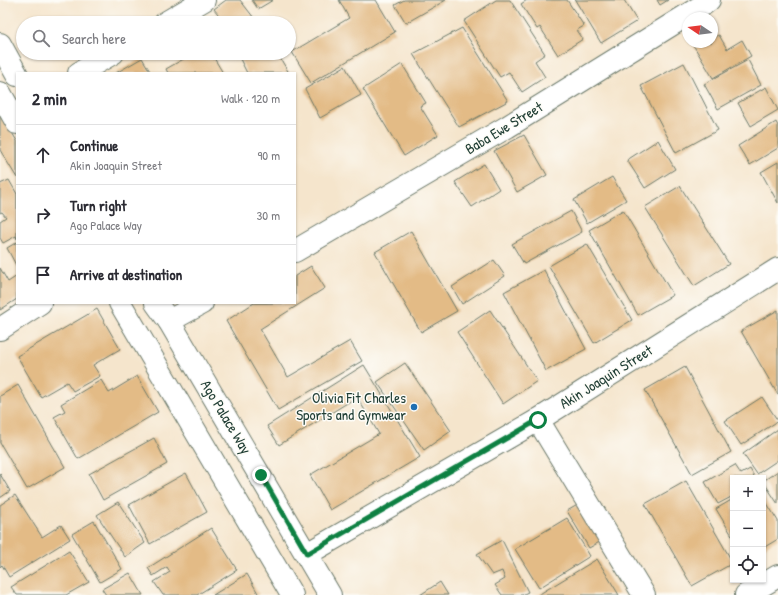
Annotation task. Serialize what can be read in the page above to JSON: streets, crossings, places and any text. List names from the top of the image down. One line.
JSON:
{"streets":{"street":["Baba Ewe Street","Akin Joaquin Street","Ago Palace Way"]},"crossings":[["Akin Joaquin Street","Ago Palace Way"]],"places":["Olivia Fit Charles Sports and Gymwear"],"north":"left","page":{"search":"Search here","heading":["2 min","Walk · 120 m"],"list":[["Continue","Akin Joaquin Street","90 m"],["Turn right","Ago Palace Way","30 m"],"Arrive at destination"],"map_buttons":["+","−"]}}
